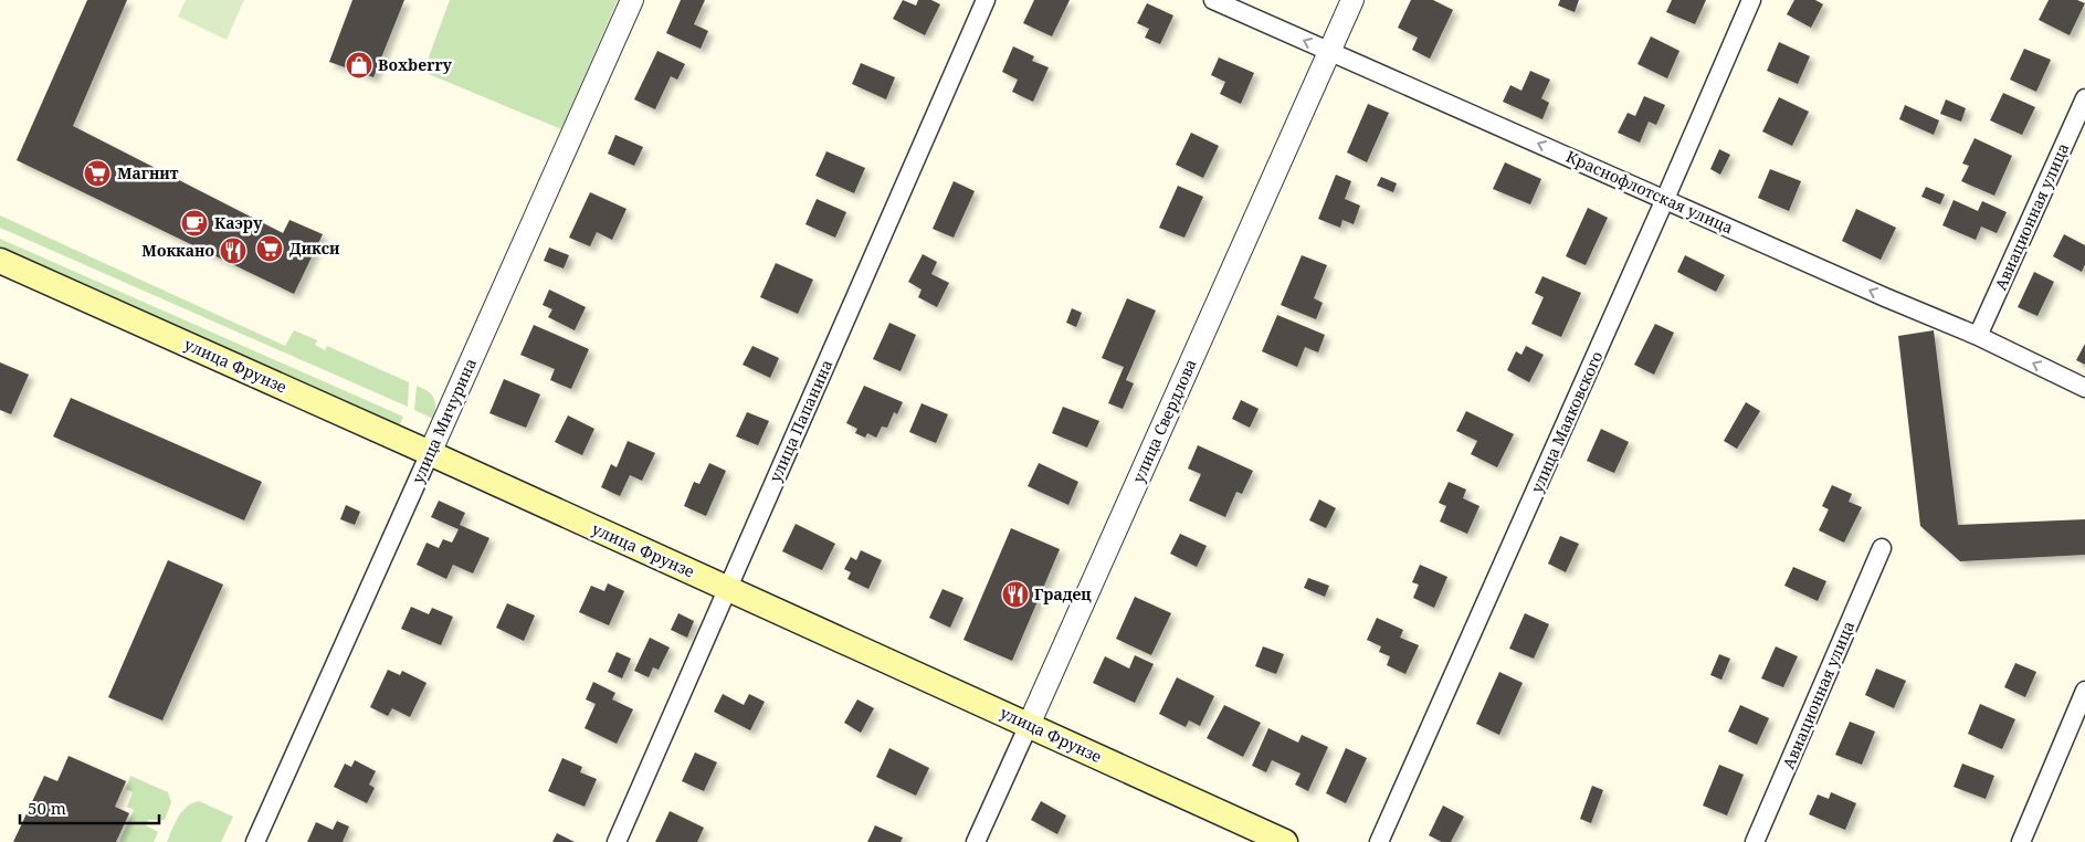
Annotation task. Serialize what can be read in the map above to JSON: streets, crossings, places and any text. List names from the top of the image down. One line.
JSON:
{"streets":{"main road":["улица Фрунзе"],"street":["Краснофлотская улица","Авиационная улица","улица Мичурина","улица Папанина","улица Свердлова","улица Маяковского"]},"crossings":[["Краснофлотская улица","Авиационная улица"],["Краснофлотская улица","улица Свердлова"],["Краснофлотская улица","улица Маяковского"],["улица Фрунзе","улица Мичурина"],["улица Фрунзе","улица Папанина"],["улица Фрунзе","улица Свердлова"]],"one_way":["Краснофлотская улица"],"places":{"shop":["Boxberry"],"supermarket":["Магнит","Дикси"],"cafe":["Каэру"],"restaurant":["Моккано","Градец"]},"scale_bar":"50 m"}
